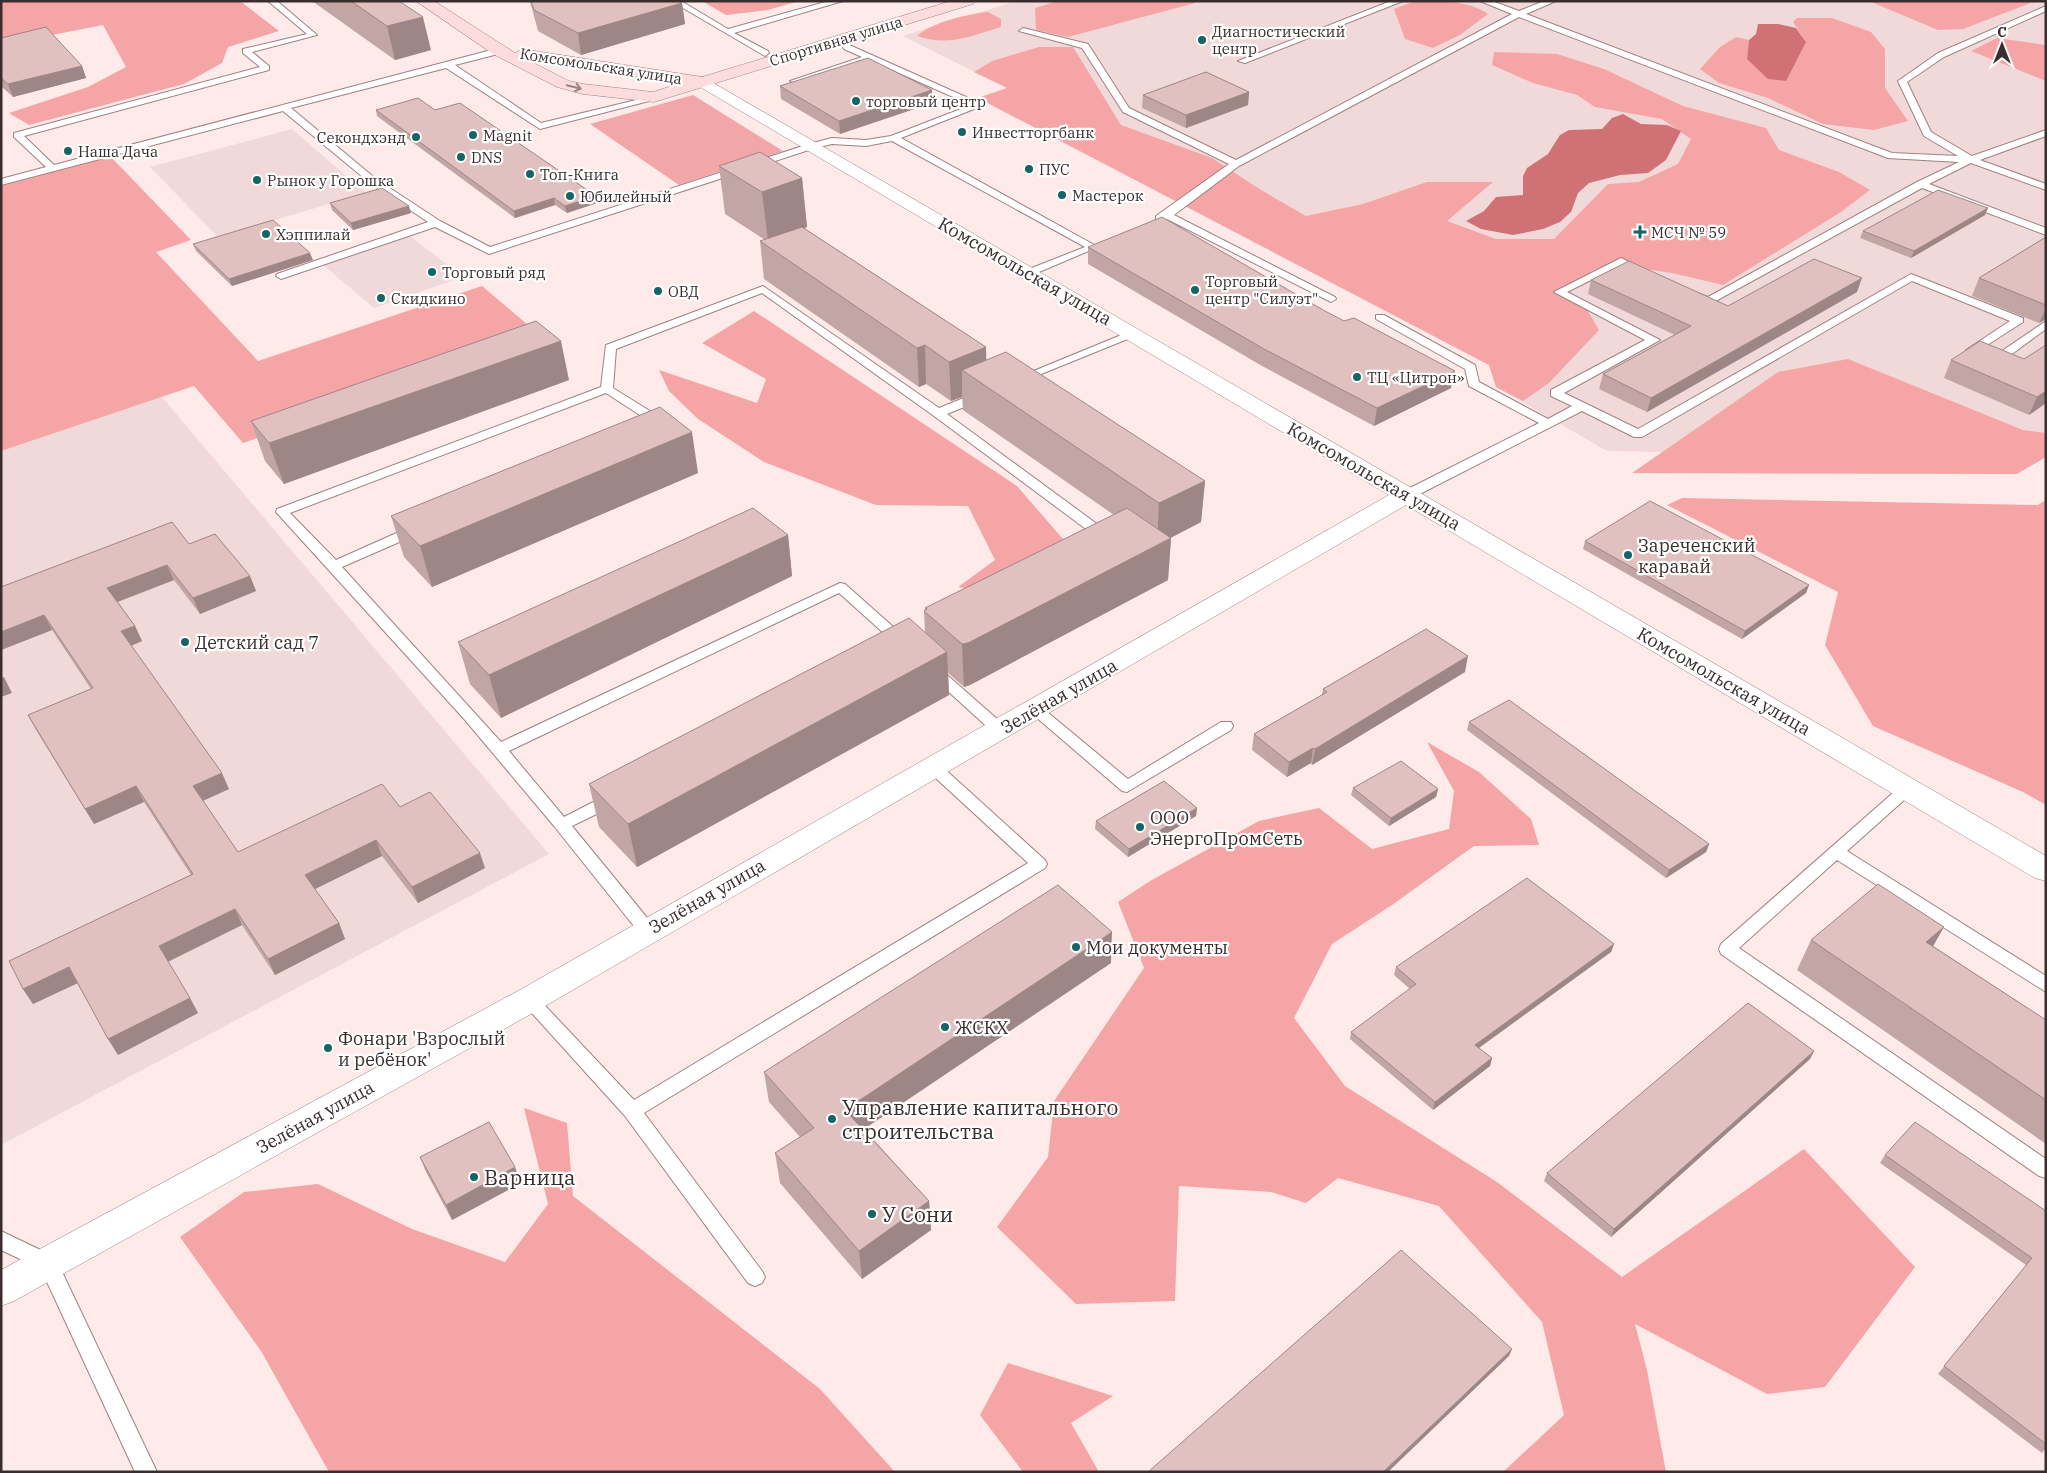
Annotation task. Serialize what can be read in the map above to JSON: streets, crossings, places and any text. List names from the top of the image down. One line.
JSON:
{"streets":{"street":["Спортивная улица","Комсомольская улица","Зелёная улица"]},"crossings":[["Спортивная улица","Комсомольская улица"],["Комсомольская улица","Зелёная улица"]],"places":{"other":["Диагностический центр","торговый центр","Инвестторгбанк","Magnit","Секондхэнд","Наша Дача","DNS","ПУС","Топ-Книга","Рынок у Горошка","Мастерок","Юбилейный","Хэппилай","Торговый ряд","Торговый центр \"Силуэт\"","ОВД","Скидкино","ТЦ «Цитрон»","Зареченский каравай","Детский сад 7","ООО ЭнергоПромСеть","Мои документы","ЖСКХ","Фонари 'Взрослый и ребёнок'","Управление капитального строительства","Варница","У Сони"],"health":["МСЧ № 59"]},"north":"top"}
